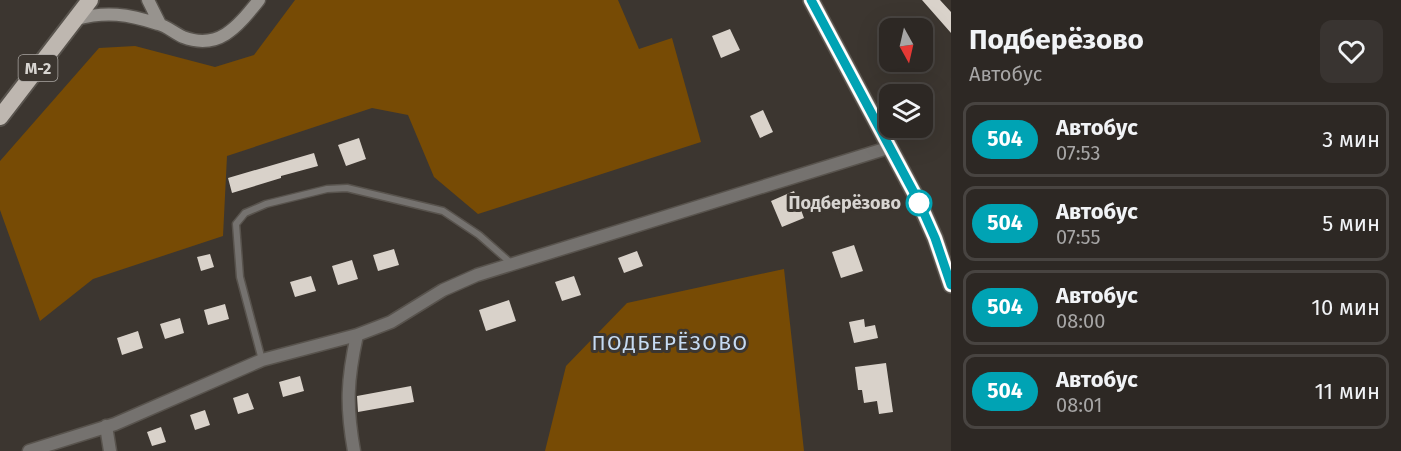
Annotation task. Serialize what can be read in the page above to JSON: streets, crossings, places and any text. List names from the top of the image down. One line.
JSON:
{"streets":{"highway":["М-2"]},"districts":["ПОДБЕРЁЗОВО"],"places":["Подберёзово"],"lines":["bus line 504"],"north":"bottom","page":{"heading":["Подберёзово","Автобус"],"list":[{"mark":"504","name":"Автобус","note":"07:53","value":"3 мин"},{"mark":"504","name":"Автобус","note":"07:55","value":"5 мин"},{"mark":"504","name":"Автобус","note":"08:00","value":"10 мин"},{"mark":"504","name":"Автобус","note":"08:01","value":"11 мин"}]}}
